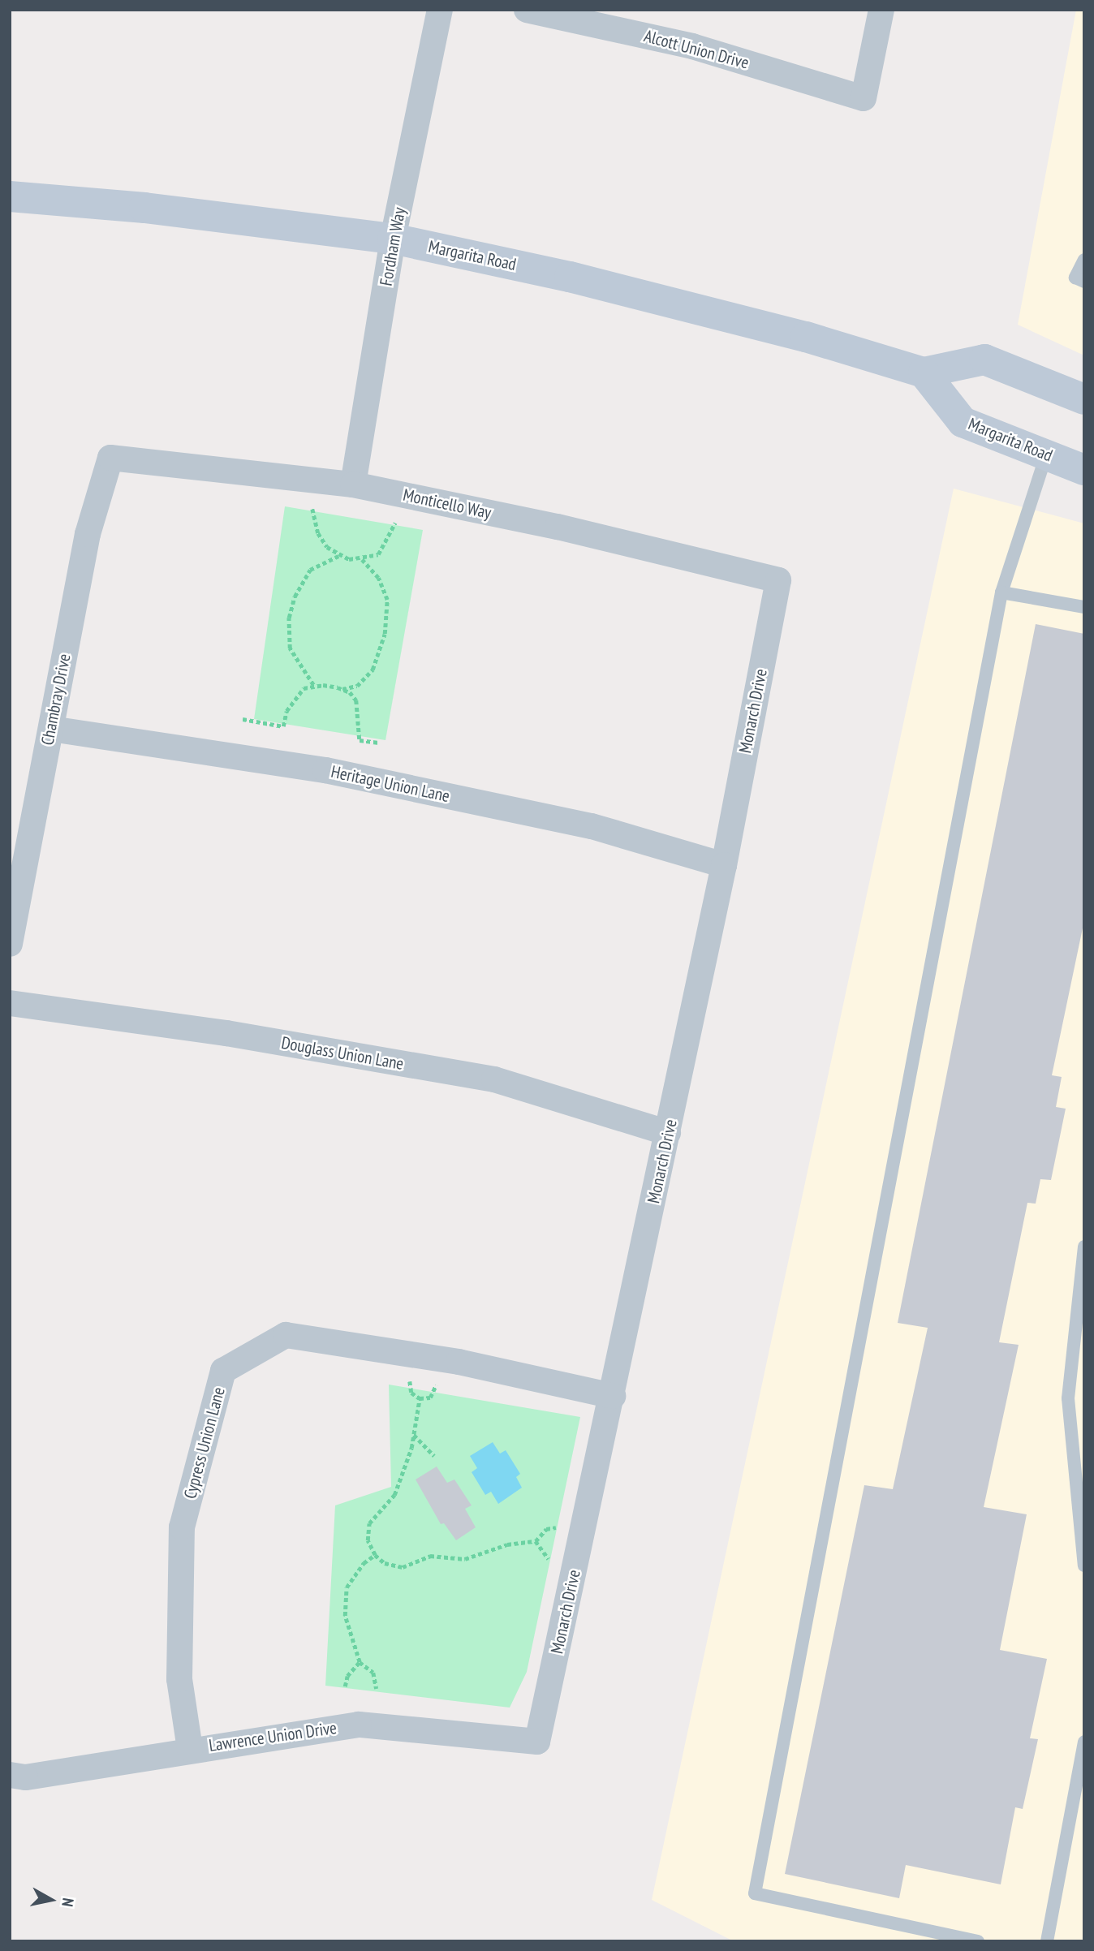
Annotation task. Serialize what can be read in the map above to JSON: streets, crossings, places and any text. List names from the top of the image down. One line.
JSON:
{"streets":{"main road":["Margarita Road"],"street":["Alcott Union Drive","Fordham Way","Monticello Way","Chambray Drive","Monarch Drive","Heritage Union Lane","Douglass Union Lane","Cypress Union Lane","Lawrence Union Drive"]},"crossings":[["Fordham Way","Margarita Road"],["Fordham Way","Monticello Way"],["Monticello Way","Chambray Drive"],["Monticello Way","Monarch Drive"],["Chambray Drive","Heritage Union Lane"],["Monarch Drive","Heritage Union Lane"],["Monarch Drive","Douglass Union Lane"],["Monarch Drive","Cypress Union Lane"],["Monarch Drive","Lawrence Union Drive"],["Cypress Union Lane","Lawrence Union Drive"]],"north":"right"}
